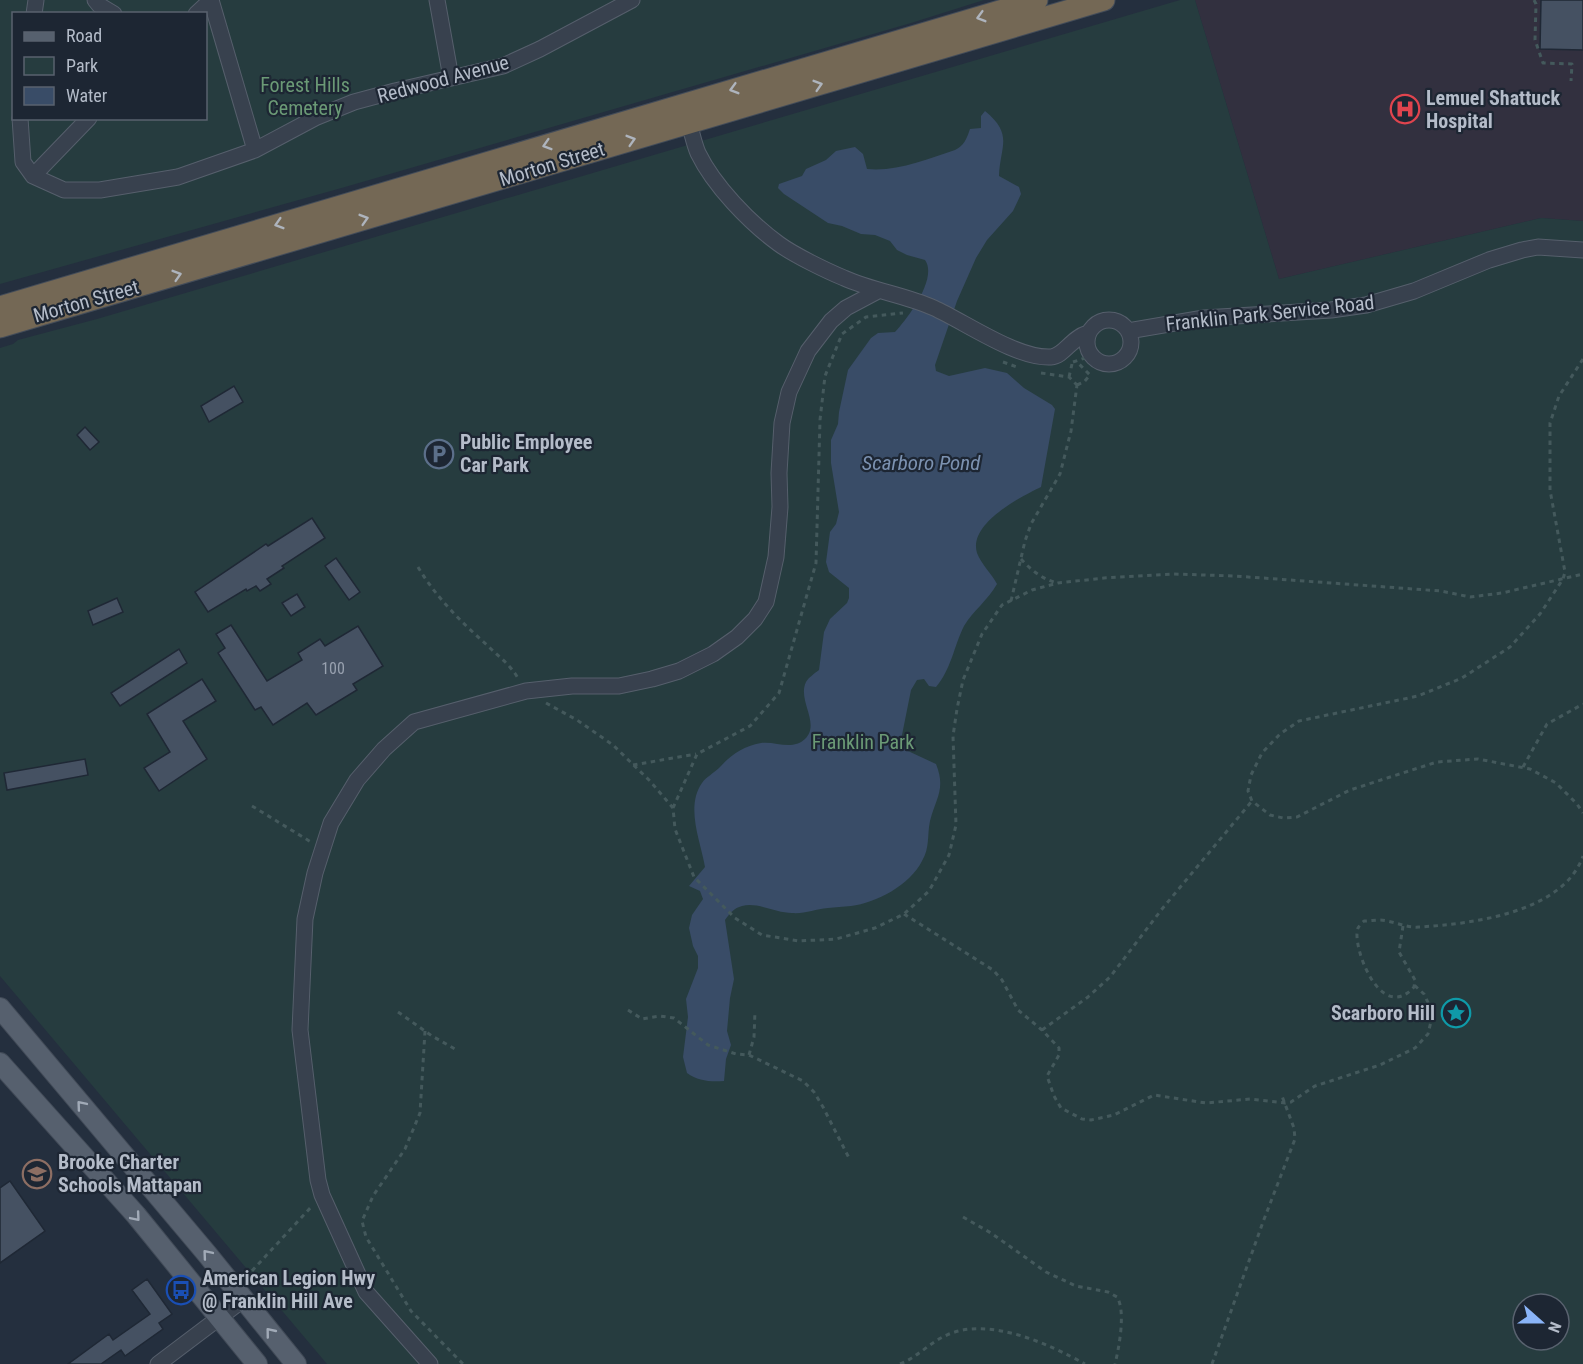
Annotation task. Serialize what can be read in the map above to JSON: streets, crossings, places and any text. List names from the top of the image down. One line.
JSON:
{"streets":{"highway":["Morton Street"],"street":["Redwood Avenue","Franklin Park Service Road"]},"water":["Scarboro Pond"],"parks":["Forest Hills Cemetery","Franklin Park"],"places":{"hospital":["Lemuel Shattuck Hospital"],"parking":["Public Employee Car Park"],"place":["Scarboro Hill"],"school or university":["Brooke Charter Schools Mattapan"],"bus stop":["American Legion Hwy @ Franklin Hill Ave"]},"house_numbers":["100"],"legend":["Road","Park","Water"],"north":"right"}
